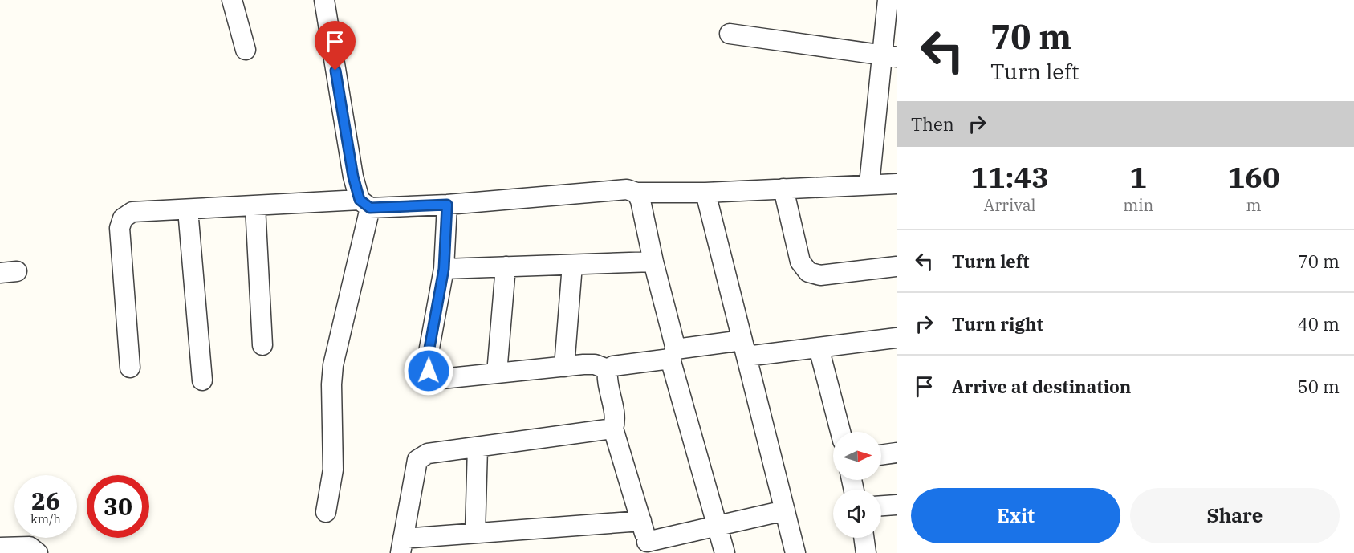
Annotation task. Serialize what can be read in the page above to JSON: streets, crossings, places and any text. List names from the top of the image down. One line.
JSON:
{"north":"right","page":{"turn":["70 m","Turn left"],"then":"Then","eta":["11:43","Arrival","1","min","160","m"],"list":[{"name":"Turn left","value":"70 m"},{"name":"Turn right","value":"40 m"},{"name":"Arrive at destination","value":"50 m"}],"speed":"26 km/h","limit":"30","buttons":["Exit","Share"]}}
